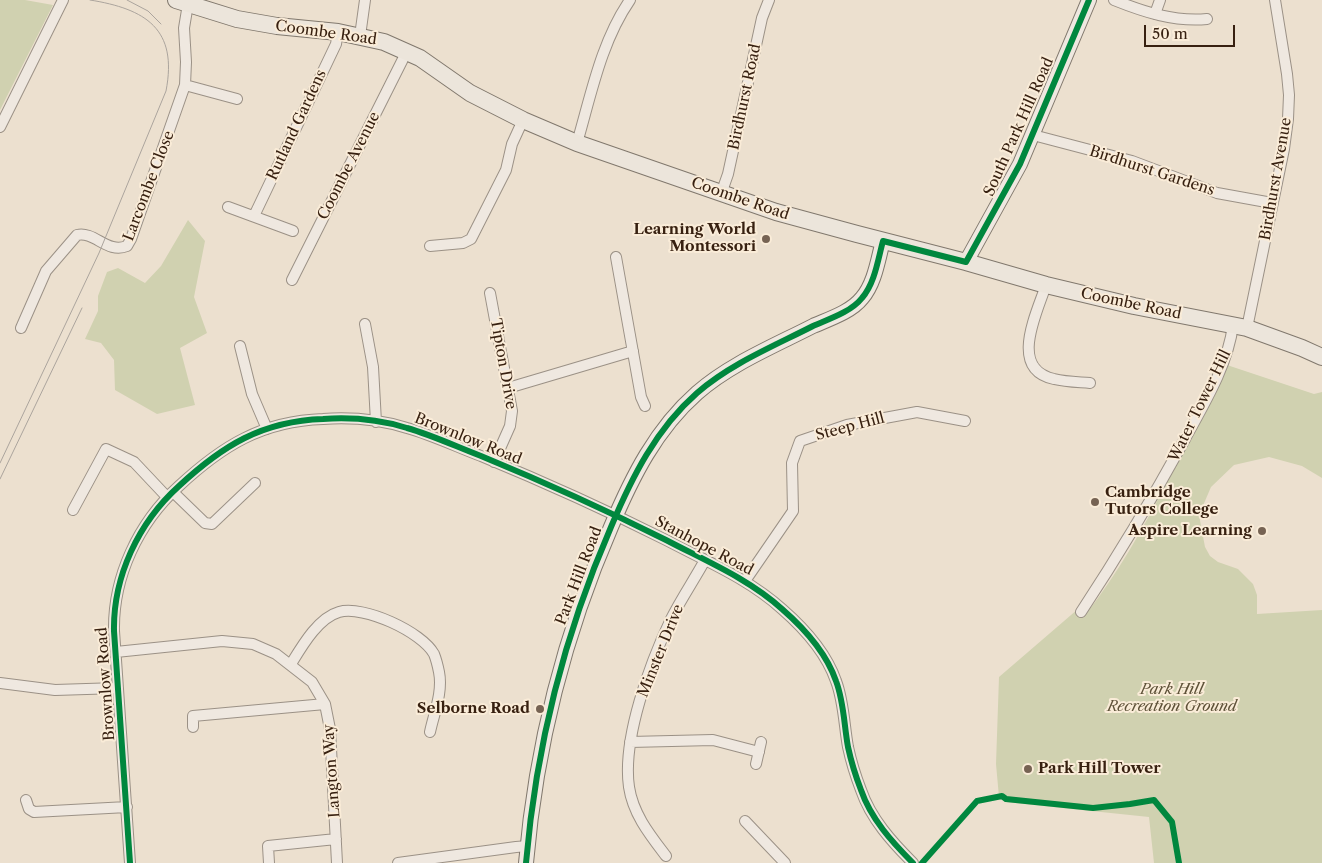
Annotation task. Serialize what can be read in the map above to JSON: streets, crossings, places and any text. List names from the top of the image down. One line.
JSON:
{"streets":{"main road":["Coombe Road","South Park Hill Road","Park Hill Road"],"street":["Birdhurst Road","Rutland Gardens","Coombe Avenue","Birdhurst Gardens","Birdhurst Avenue","Larcombe Close","Tipton Drive","Water Tower Hill","Steep Hill","Brownlow Road","Stanhope Road","Minster Drive","Langton Way"]},"crossings":[["Coombe Road","Birdhurst Road"],["Coombe Road","Rutland Gardens"],["Coombe Road","South Park Hill Road"],["Coombe Road","Coombe Avenue"],["Coombe Road","Birdhurst Avenue"],["Coombe Road","Larcombe Close"],["Coombe Road","Water Tower Hill"],["Coombe Road","Park Hill Road"],["South Park Hill Road","Birdhurst Gardens"],["Birdhurst Gardens","Birdhurst Avenue"],["Birdhurst Avenue","Water Tower Hill"],["Tipton Drive","Brownlow Road"],["Steep Hill","Stanhope Road"],["Brownlow Road","Stanhope Road"],["Brownlow Road","Park Hill Road"],["Brownlow Road","Langton Way"],["Stanhope Road","Park Hill Road"],["Stanhope Road","Minster Drive"]],"parks":["Park Hill Recreation Ground"],"places":["Learning World Montessori","Cambridge Tutors College","Aspire Learning","Selborne Road","Park Hill Tower"],"scale_bar":"50 m"}
